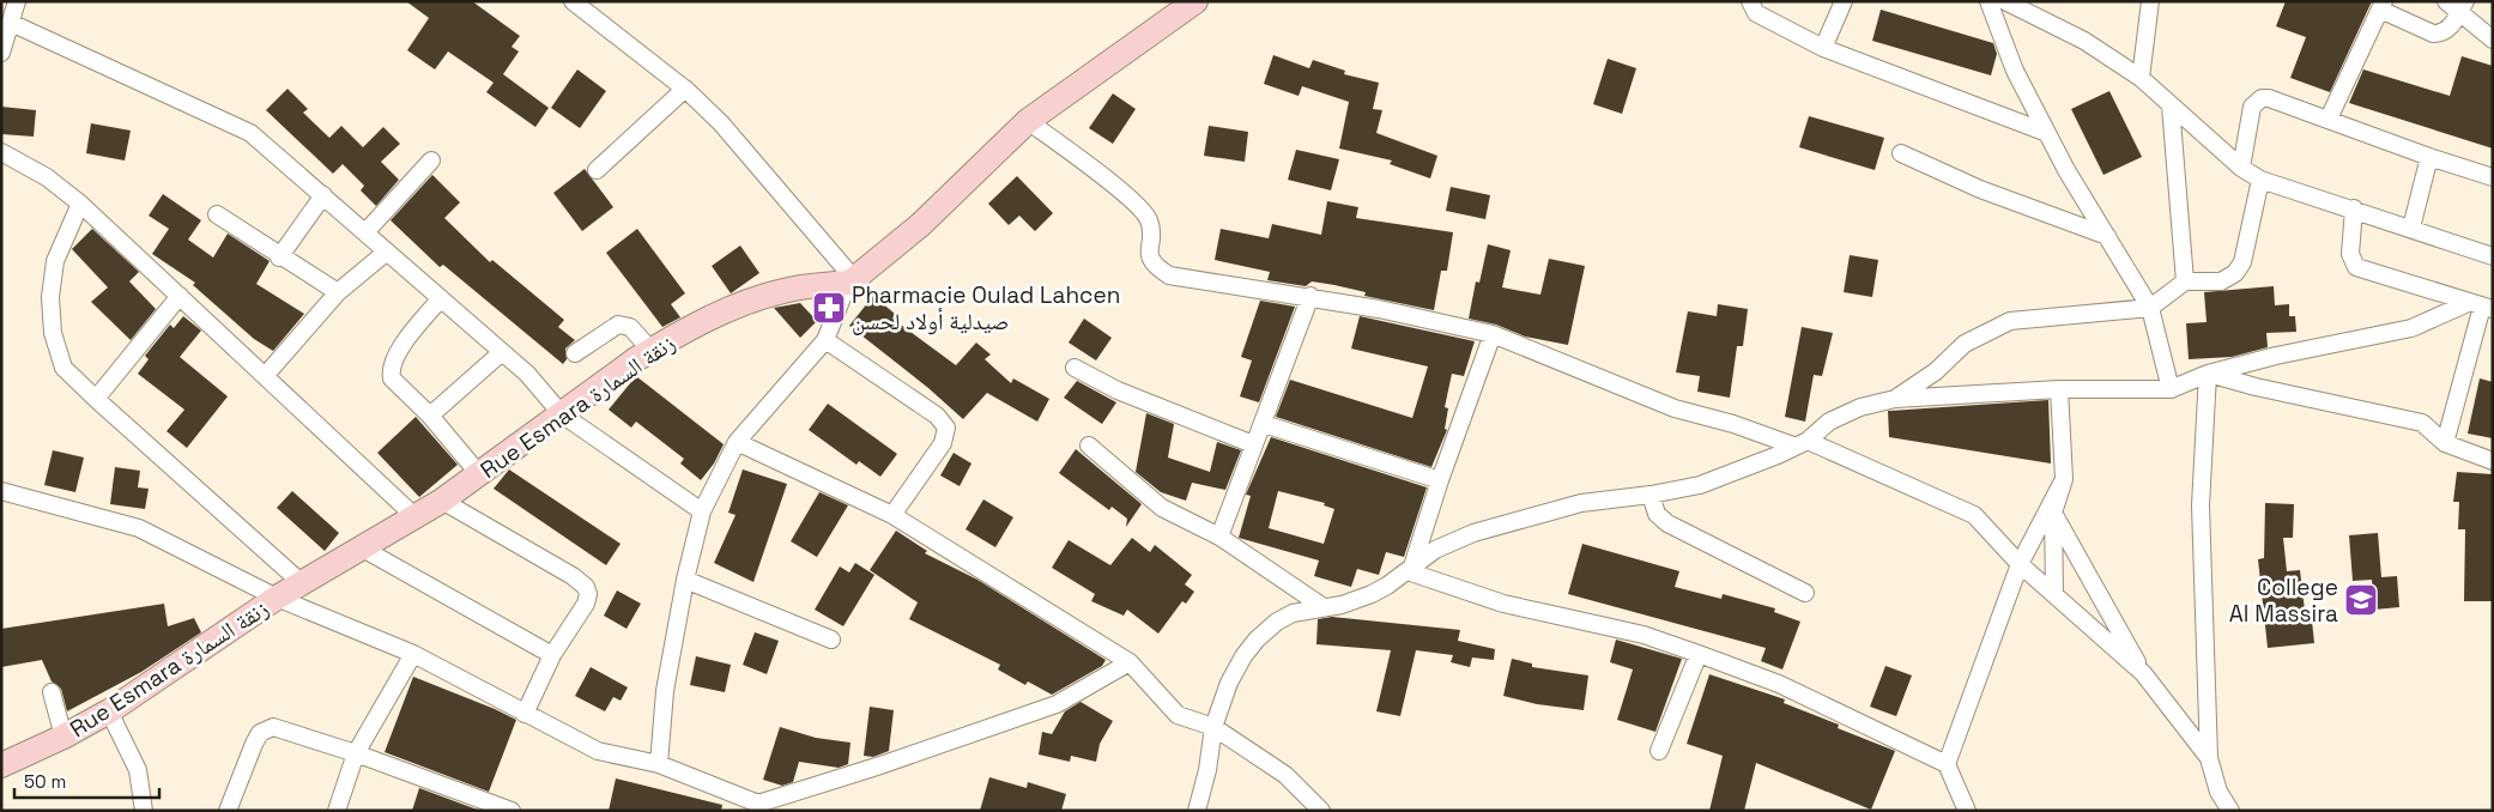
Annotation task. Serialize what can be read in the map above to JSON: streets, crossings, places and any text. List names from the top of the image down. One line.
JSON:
{"streets":{"street":["Rue Esmara زنقة السمارة"]},"places":{"pharmacy":["Pharmacie Oulad Lahcen صيدلية أولاد لحسن"],"school or university":["College Al Massira"]},"scale_bar":"50 m"}
